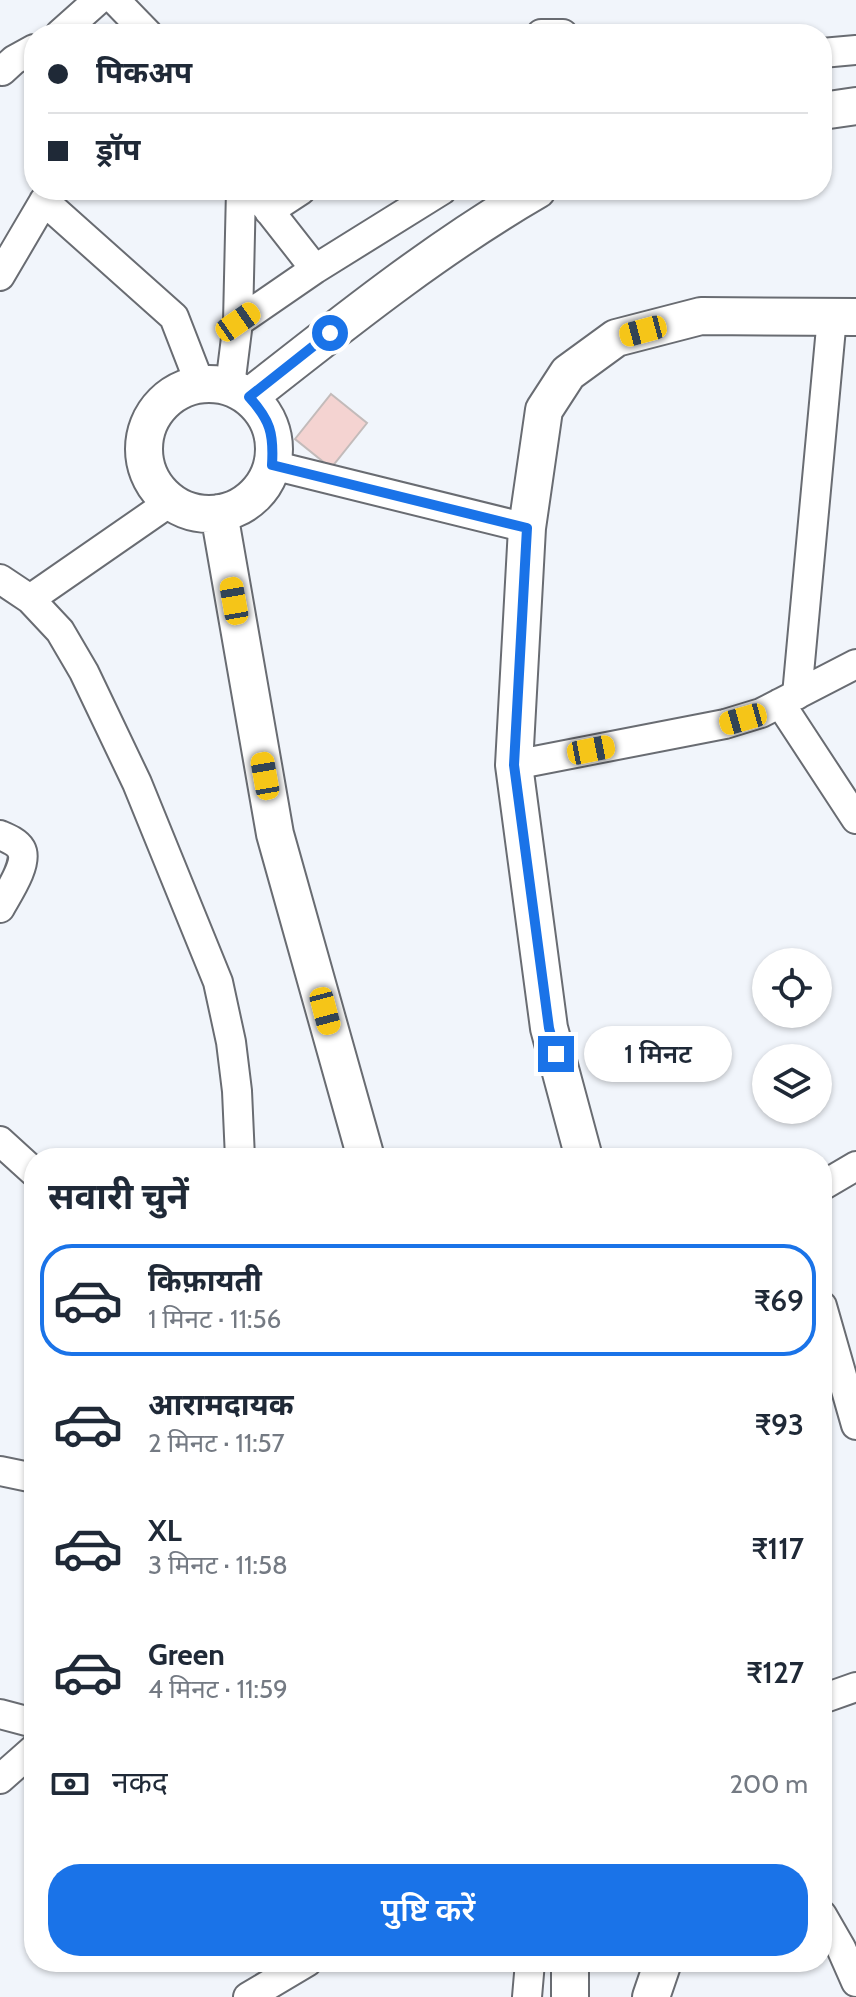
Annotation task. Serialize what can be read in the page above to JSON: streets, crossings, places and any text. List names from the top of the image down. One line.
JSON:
{"page":{"banner":["पिकअप","ड्रॉप"],"bubble":"1 मिनट","heading":"सवारी चुनें","list":[{"name":"किफ़ायती","note":"1 मिनट · 11:56","value":"₹69"},{"name":"आरामदायक","note":"2 मिनट · 11:57","value":"₹93"},{"name":"XL","note":"3 मिनट · 11:58","value":"₹117"},{"name":"Green","note":"4 मिनट · 11:59","value":"₹127"}],"pay":["नकद","200 m"],"buttons":"पुष्टि करें"}}
